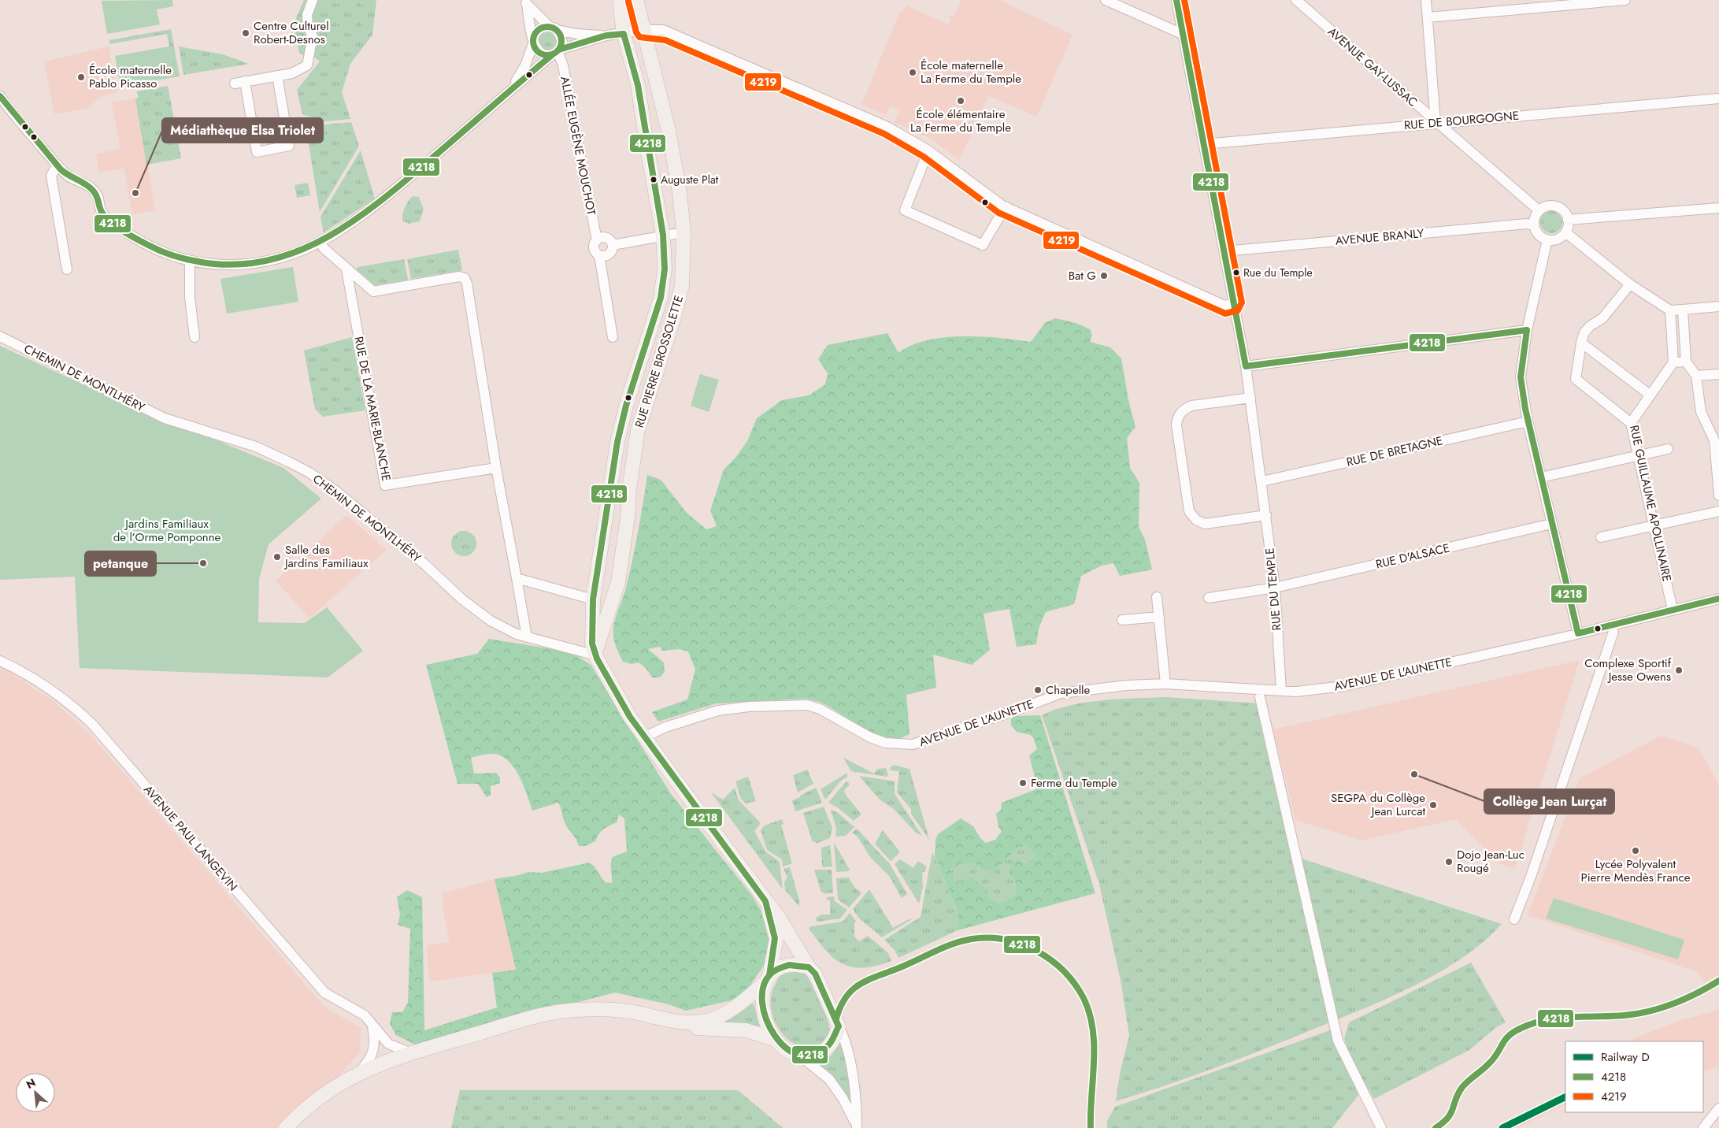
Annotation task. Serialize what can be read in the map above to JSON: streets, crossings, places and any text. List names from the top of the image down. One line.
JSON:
{"streets":{"main road":["RUE PIERRE BROSSOLETTE"],"street":["AVENUE GAY-LUSSAC","RUE DE BOURGOGNE","ALLÉE EUGÈNE MOUCHOT","AVENUE BRANLY","CHEMIN DE MONTLHÉRY","RUE DE LA MARIE-BLANCHE","RUE DE BRETAGNE","RUE GUILLAUME APOLLINAIRE","RUE D'ALSACE","RUE DU TEMPLE","AVENUE DE L'AUNETTE","AVENUE DE L’AUNETTE","AVENUE PAUL LANGEVIN"]},"crossings":[["AVENUE GAY-LUSSAC","RUE DE BOURGOGNE"],["AVENUE GAY-LUSSAC","AVENUE BRANLY"],["RUE DE BOURGOGNE","RUE DU TEMPLE"],["AVENUE BRANLY","RUE DU TEMPLE"],["RUE PIERRE BROSSOLETTE","CHEMIN DE MONTLHÉRY"],["RUE PIERRE BROSSOLETTE","AVENUE DE L’AUNETTE"],["RUE DE BRETAGNE","RUE DU TEMPLE"],["RUE GUILLAUME APOLLINAIRE","AVENUE DE L'AUNETTE"],["RUE D'ALSACE","RUE DU TEMPLE"],["RUE DU TEMPLE","AVENUE DE L'AUNETTE"],["AVENUE DE L'AUNETTE","AVENUE DE L’AUNETTE"]],"parks":["Jardins Familiaux de l’Orme Pomponne"],"places":["Centre Culturel Robert-Desnos","École maternelle La Ferme du Temple","École maternelle Pablo Picasso","École élémentaire La Ferme du Temple","Auguste Plat","Médiathèque Elsa Triolet","Rue du Temple","Bat G","Salle des Jardins Familiaux","petanque","Complexe Sportif Jesse Owens","Chapelle","Collège Jean Lurçat","Ferme du Temple","SEGPA du Collège Jean Lurcat","Lycée Polyvalent Pierre Mendès France","Dojo Jean-Luc Rougé"],"lines":["transit line 4218","transit line 4219","rail line D"],"legend":["Railway D","4218","4219"],"north":"top left"}
